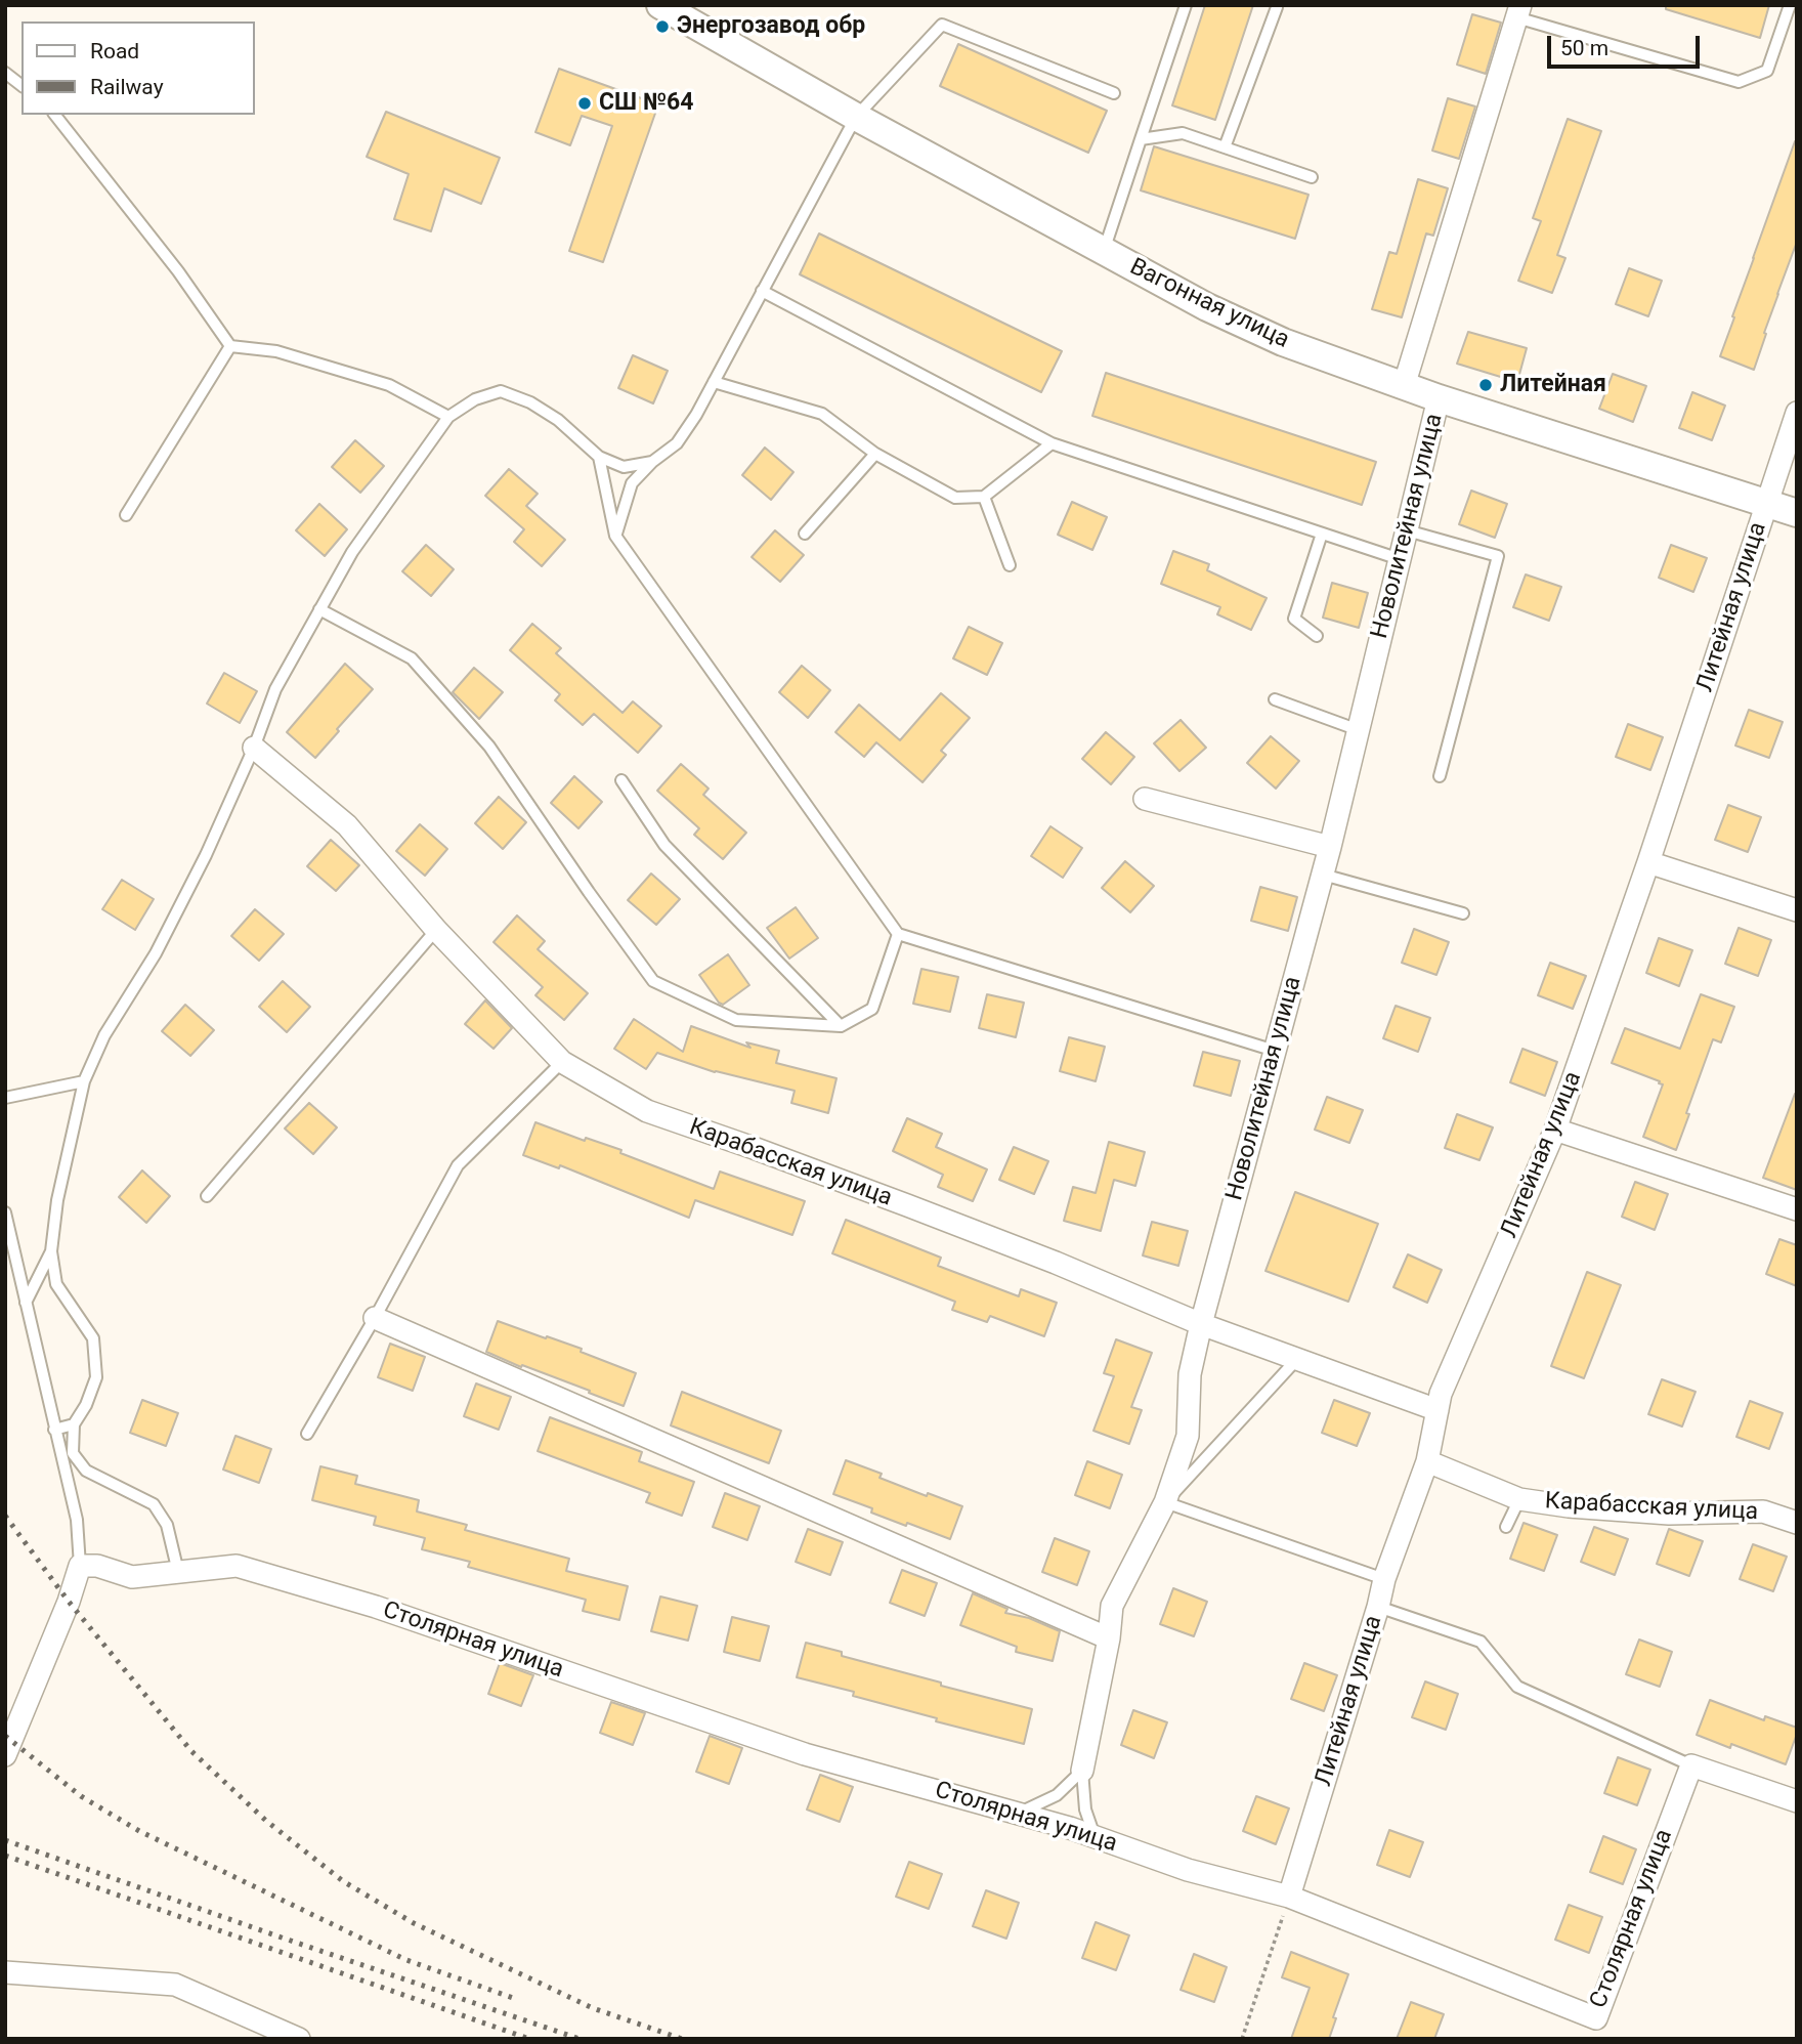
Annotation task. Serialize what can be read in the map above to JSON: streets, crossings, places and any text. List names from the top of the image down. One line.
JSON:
{"streets":{"street":["Вагонная улица","Новолитейная улица","Литейная улица","Карабасская улица","Столярная улица"]},"crossings":[["Вагонная улица","Новолитейная улица"],["Вагонная улица","Литейная улица"],["Новолитейная улица","Карабасская улица"],["Литейная улица","Карабасская улица"],["Литейная улица","Столярная улица"]],"places":["Энергозавод обр","СШ №64","Литейная"],"legend":["Road","Railway"],"scale_bar":"50 m"}
